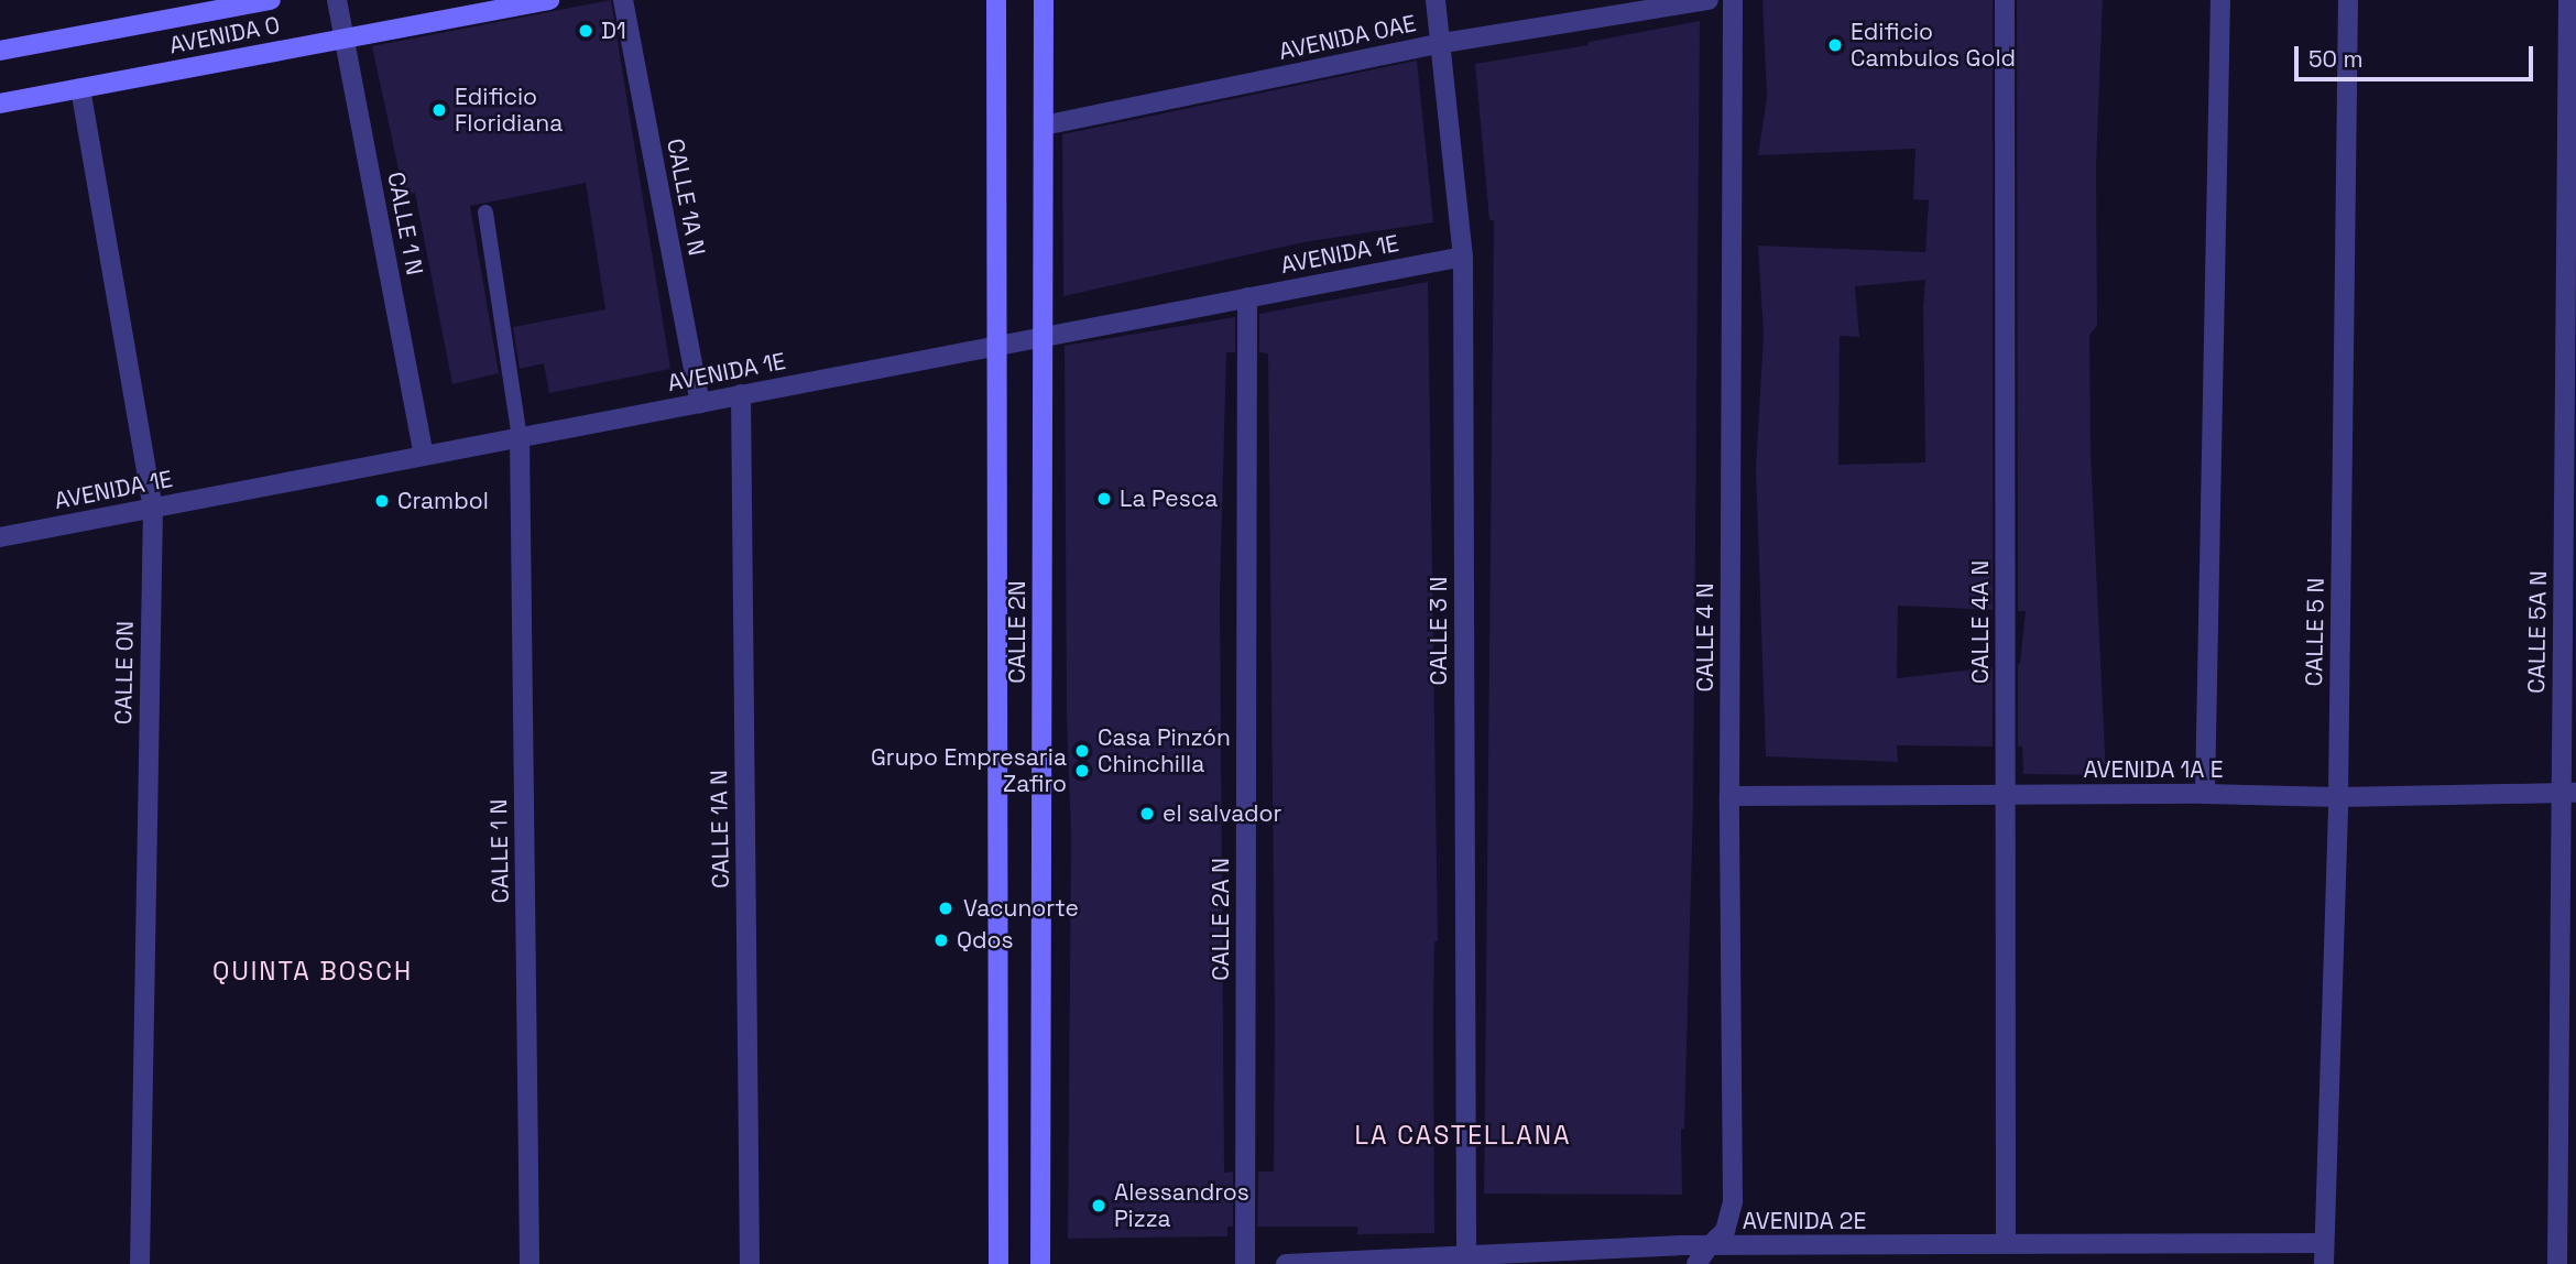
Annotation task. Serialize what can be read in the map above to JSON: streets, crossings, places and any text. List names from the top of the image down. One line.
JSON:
{"streets":{"street":["AVENIDA 0","AVENIDA 0AE","CALLE 1A N","CALLE 1 N","AVENIDA 1E","CALLE 4A N","CALLE 3 N","CALLE 2N","CALLE 5 N","CALLE 5A N","CALLE 4 N","CALLE 0N","AVENIDA 1A E","CALLE 2A N","AVENIDA 2E"]},"crossings":[["AVENIDA 0","CALLE 1 N"],["AVENIDA 0","CALLE 0N"],["AVENIDA 0AE","CALLE 3 N"],["AVENIDA 0AE","CALLE 2N"],["CALLE 1A N","AVENIDA 1E"],["CALLE 1 N","AVENIDA 1E"],["AVENIDA 1E","CALLE 3 N"],["AVENIDA 1E","CALLE 2N"],["AVENIDA 1E","CALLE 0N"],["AVENIDA 1E","CALLE 2A N"],["CALLE 4A N","AVENIDA 1A E"],["CALLE 4A N","AVENIDA 2E"],["CALLE 3 N","AVENIDA 2E"],["CALLE 5 N","AVENIDA 1A E"],["CALLE 5 N","AVENIDA 2E"],["CALLE 5A N","AVENIDA 1A E"],["CALLE 4 N","AVENIDA 1A E"],["CALLE 4 N","AVENIDA 2E"]],"districts":["QUINTA BOSCH","LA CASTELLANA"],"places":["D1","Edificio Cambulos Gold","Edificio Floridiana","La Pesca","Crambol","Casa Pinzón Chinchilla","Grupo Empresaria Zafiro","el salvador","Vacunorte","Qdos","Alessandros Pizza"],"scale_bar":"50 m"}
